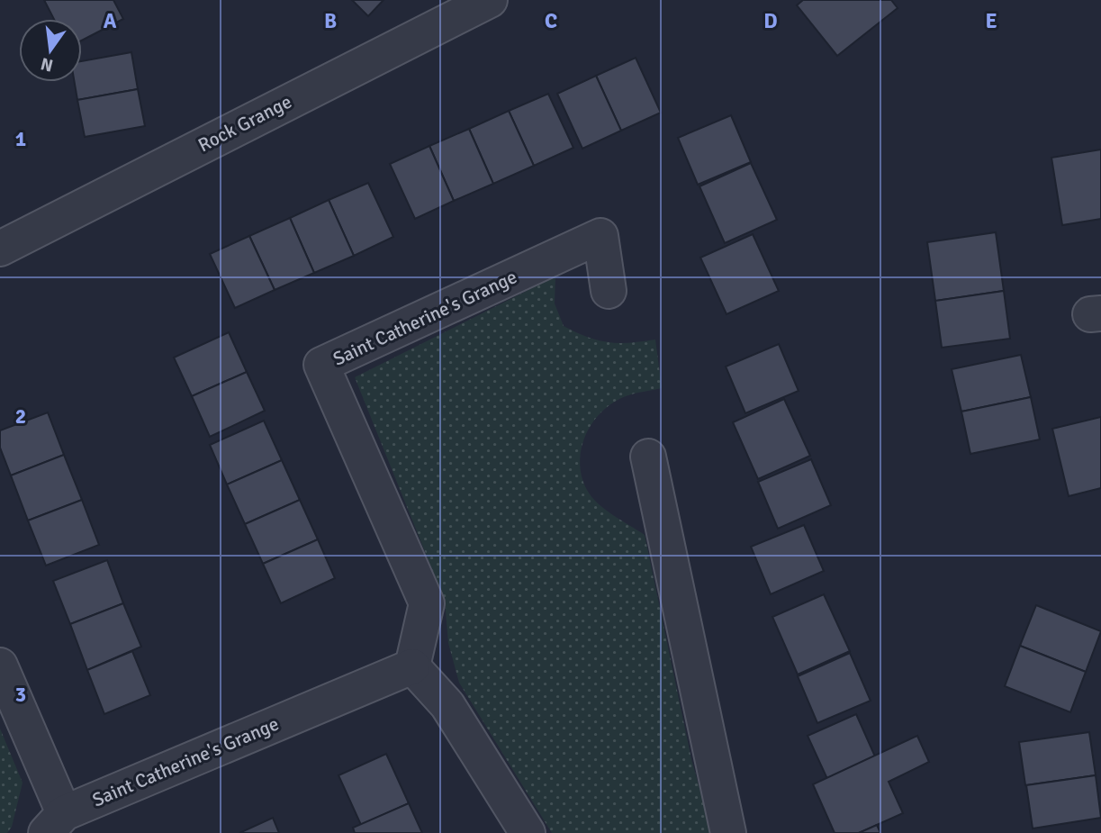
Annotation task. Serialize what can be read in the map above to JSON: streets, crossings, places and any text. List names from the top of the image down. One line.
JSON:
{"streets":{"street":["Rock Grange","Saint Catherine's Grange"]},"north":"bottom","grid":{"columns":["A","B","C","D","E"],"rows":["1","2","3"]}}
